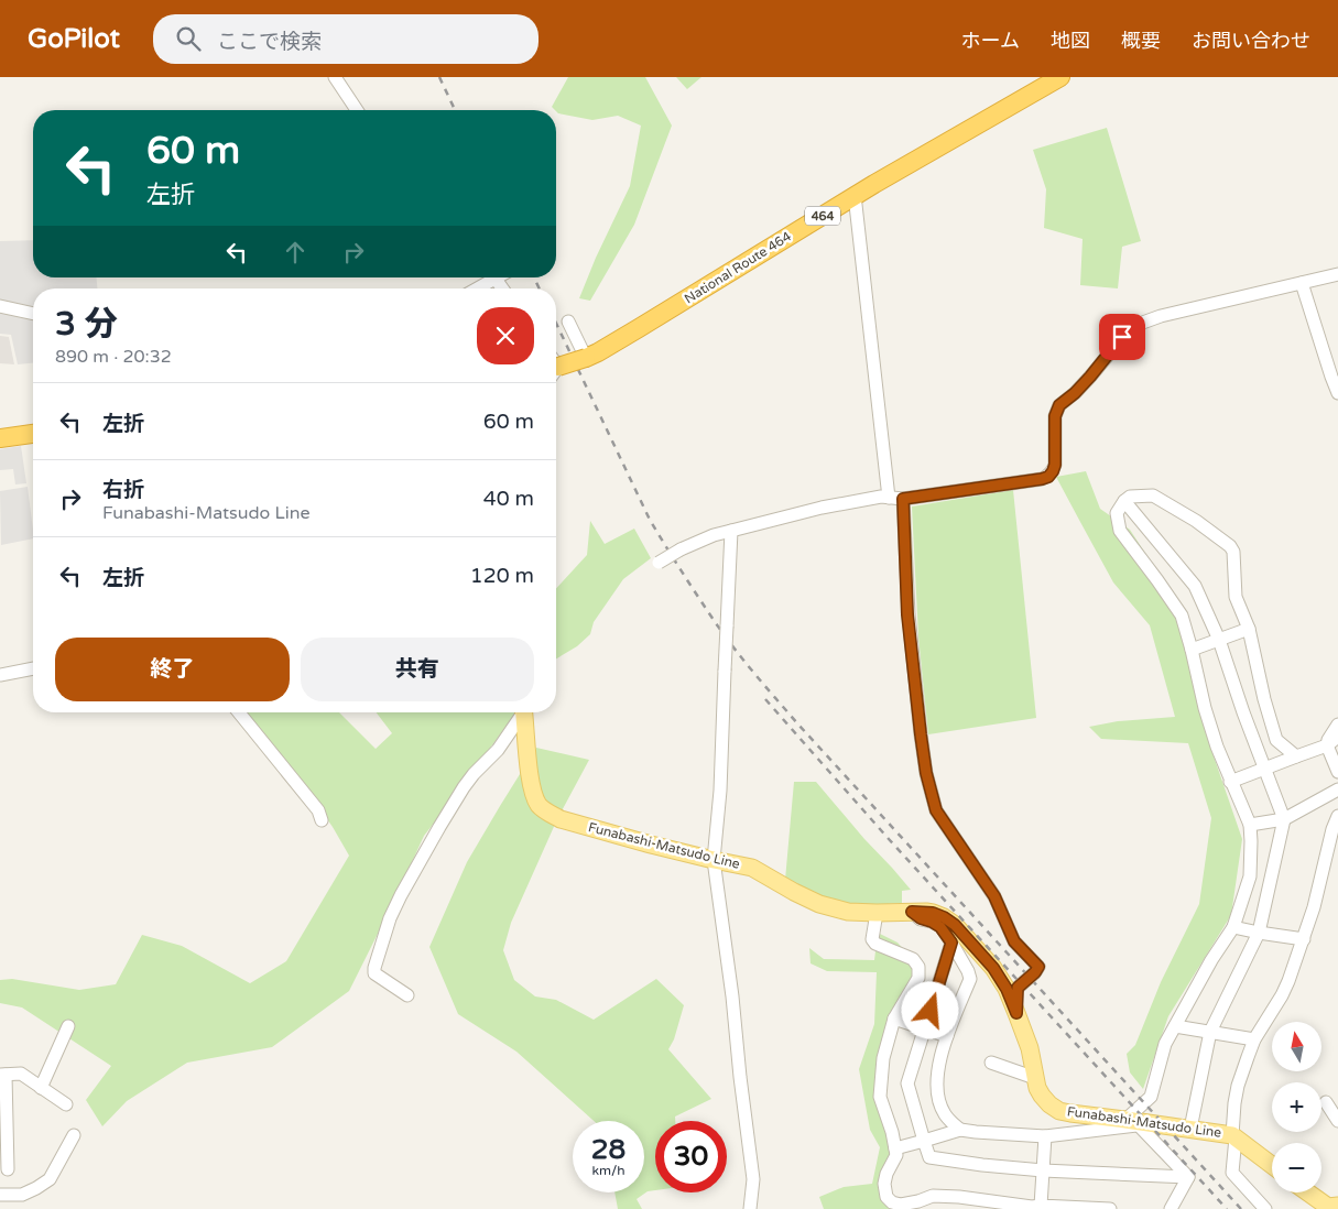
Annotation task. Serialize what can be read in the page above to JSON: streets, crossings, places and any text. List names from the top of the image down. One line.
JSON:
{"streets":{"highway":["464","National Route 464"],"main road":["Funabashi-Matsudo Line"]},"crossings":[["464","National Route 464"]],"north":"top","page":{"header":"GoPilot","search":"ここで検索","nav":["ホーム","地図","概要","お問い合わせ"],"turn":["60 m","左折"],"heading":["3 分","890 m · 20:32"],"list":[{"name":"左折","value":"60 m"},{"name":"右折","note":"Funabashi-Matsudo Line","value":"40 m"},{"name":"左折","value":"120 m"}],"buttons":["終了","共有"],"map_buttons":["+","−"],"speed":"28 km/h","limit":"30"}}
